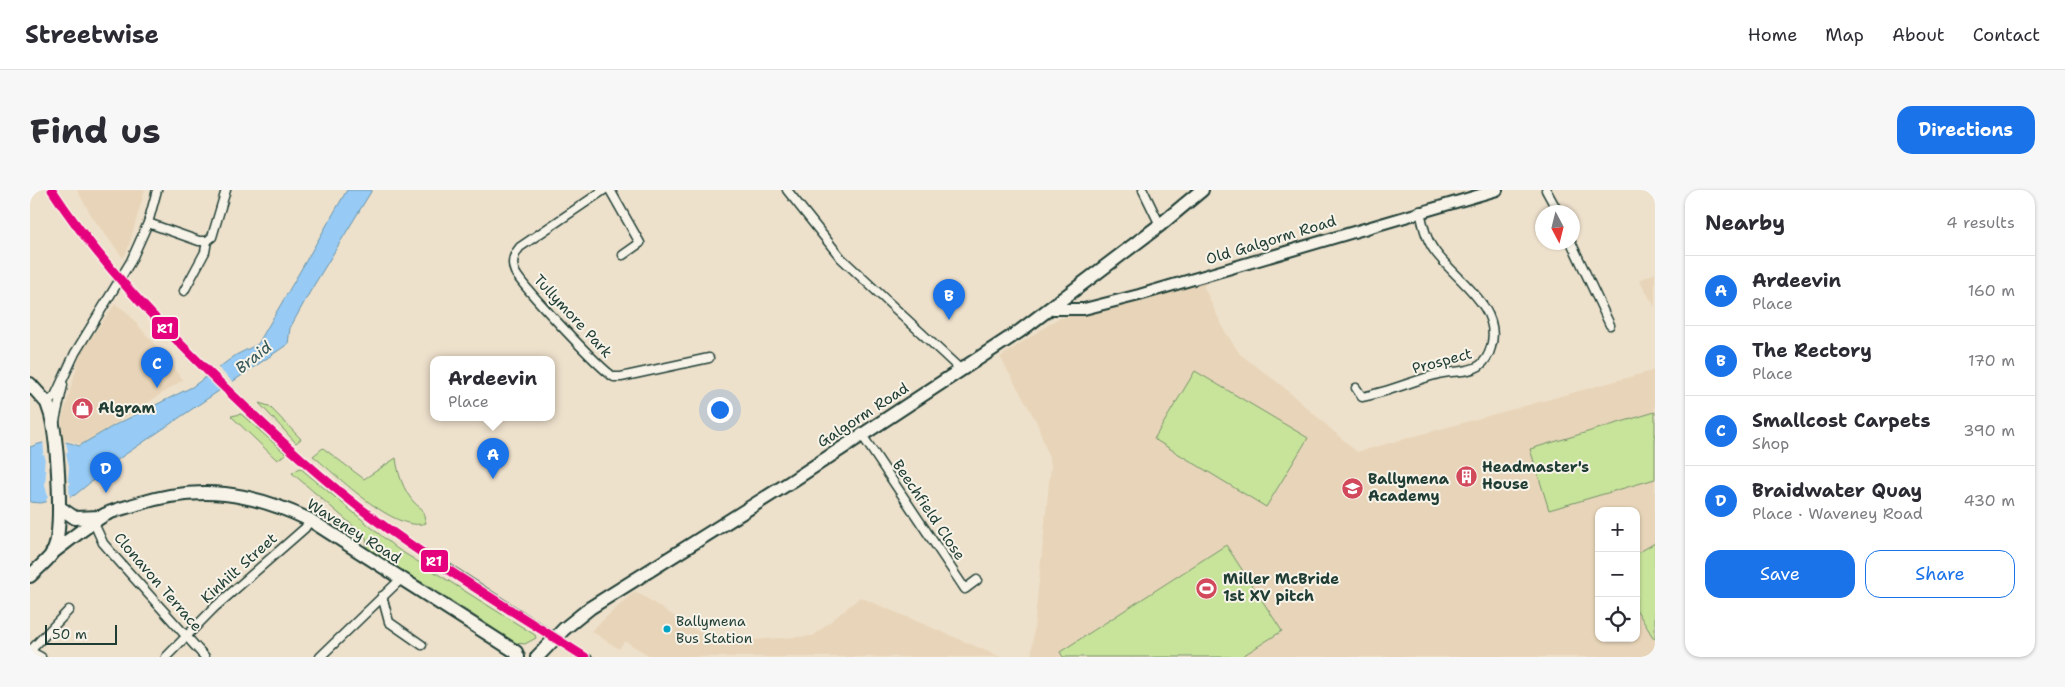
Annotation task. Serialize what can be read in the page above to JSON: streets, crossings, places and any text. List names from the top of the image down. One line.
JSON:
{"streets":{"main road":["Galgorm Road","Waveney Road"],"street":["Old Galgorm Road","Tullymore Park","Prospect","Beechfield Close","Kinhilt Street","Clonavon Terrace"]},"crossings":[["Old Galgorm Road","Prospect"],["Old Galgorm Road","Galgorm Road"],["Galgorm Road","Beechfield Close"],["Galgorm Road","Waveney Road"],["Waveney Road","Kinhilt Street"],["Waveney Road","Clonavon Terrace"],["Kinhilt Street","Clonavon Terrace"]],"water":["Braid"],"places":{"shop":["Algram"],"building":["Headmaster's House"],"school or university":["Ballymena Academy"],"sports":["Miller McBride 1st XV pitch"],"other":["Ballymena Bus Station"]},"lines":["transit line R1"],"scale_bar":"50 m","north":"bottom","page":{"header":"Streetwise","nav":["Home","Map","About","Contact"],"buttons":["Directions",["Save","Share"]],"title":"Find us","heading":["Nearby","4 results"],"list":[{"mark":"A","name":"Ardeevin","note":"Place","value":"160 m"},{"mark":"B","name":"The Rectory","note":"Place","value":"170 m"},{"mark":"C","name":"Smallcost Carpets","note":"Shop","value":"390 m"},{"mark":"D","name":"Braidwater Quay","note":"Place · Waveney Road","value":"430 m"}],"pins":["B","C","A","D"],"popup":["Ardeevin","Place"],"map_buttons":["+","−"],"scale":"50 m"}}
